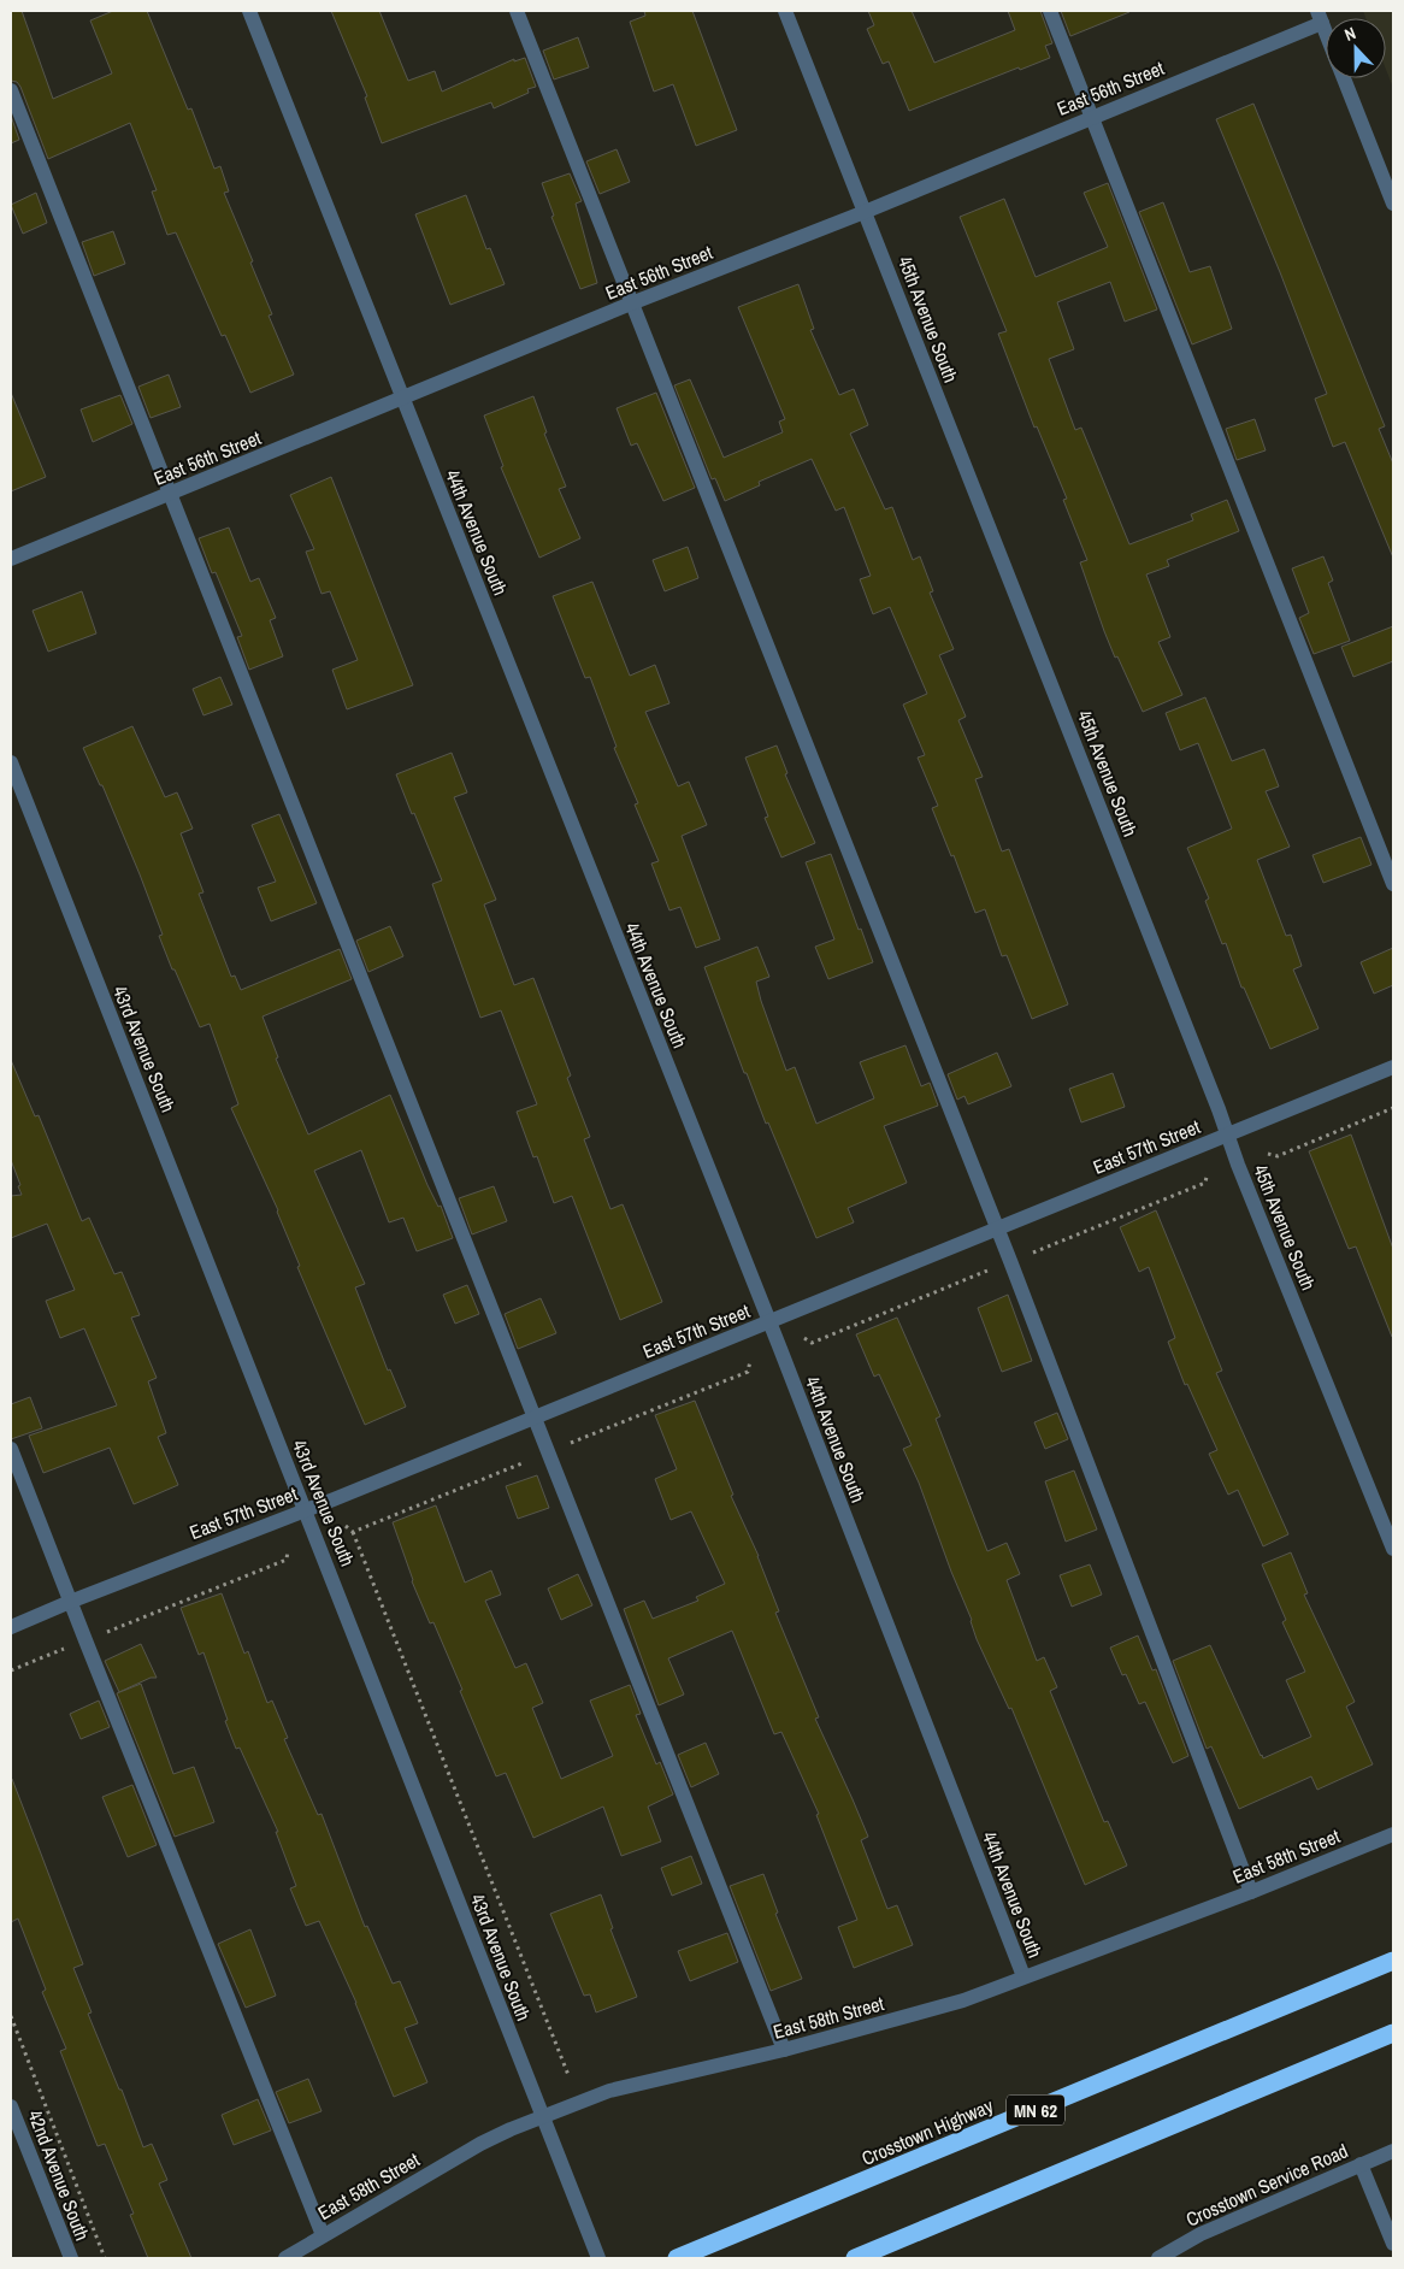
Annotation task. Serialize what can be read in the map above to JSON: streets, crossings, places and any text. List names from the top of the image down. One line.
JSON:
{"streets":{"highway":["MN 62","Crosstown Highway"],"street":["East 56th Street","45th Avenue South","44th Avenue South","43rd Avenue South","East 57th Street","East 58th Street","42nd Avenue South","Crosstown Service Road"]},"crossings":[["East 56th Street","45th Avenue South"],["East 56th Street","44th Avenue South"],["45th Avenue South","East 57th Street"],["44th Avenue South","East 57th Street"],["44th Avenue South","East 58th Street"],["43rd Avenue South","East 57th Street"],["43rd Avenue South","East 58th Street"]],"north":"top"}
